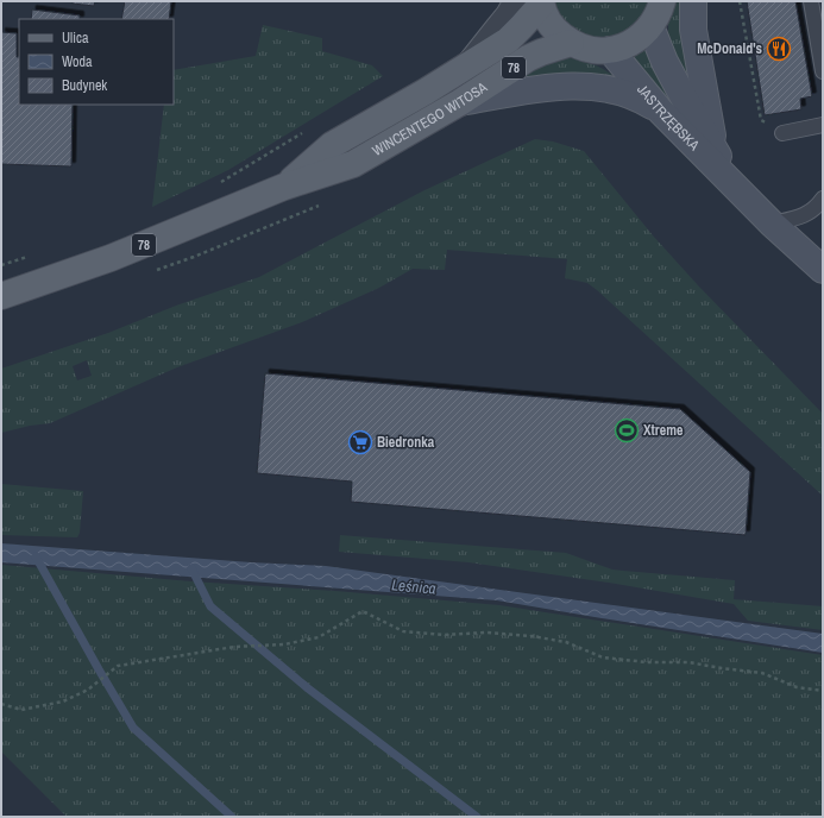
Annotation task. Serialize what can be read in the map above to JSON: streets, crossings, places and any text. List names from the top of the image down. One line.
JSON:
{"streets":{"main road":["78","JASTRZĘBSKA","WINCENTEGO WITOSA"]},"crossings":[["78","JASTRZĘBSKA"],["78","WINCENTEGO WITOSA"]],"water":["Leśnica"],"places":{"restaurant":["McDonald's"],"sports":["Xtreme"],"supermarket":["Biedronka"]},"legend":["Ulica","Woda","Budynek"]}
